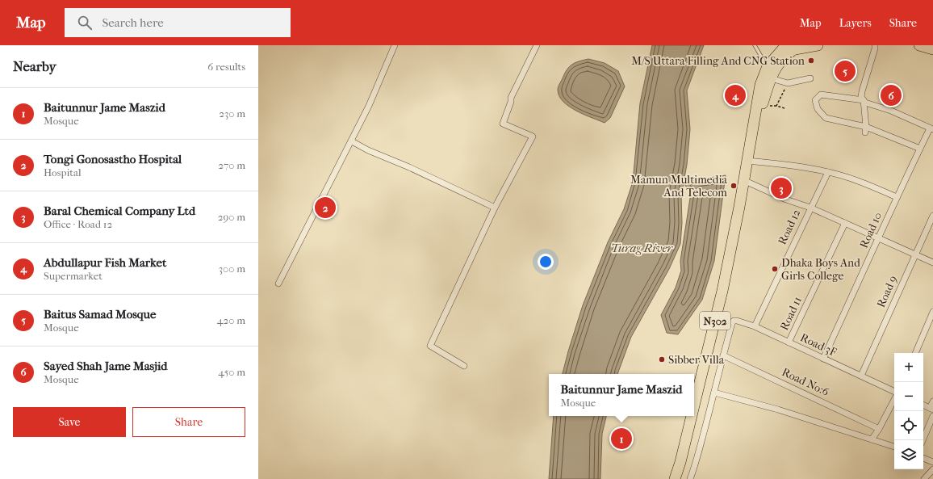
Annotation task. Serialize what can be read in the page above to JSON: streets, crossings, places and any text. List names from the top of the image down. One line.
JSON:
{"streets":{"highway":["N302"],"street":["Road 12","Road 10","Road 9","Road 11","Road 3F","Road No:6"]},"crossings":[["Road 12","Road 3F"],["Road 10","Road 3F"],["Road 9","Road 3F"],["Road 11","Road 3F"],["Road 3F","Road No:6"]],"water":["Turag River"],"places":["M/S Uttara Filling And CNG Station","Mamun Multimedia And Telecom","Dhaka Boys And Girls College","Sibber Villa"],"page":{"header":"Map","search":"Search here","nav":["Map","Layers","Share"],"heading":["Nearby","6 results"],"pins":["5","4","6","3","2","1"],"list":[{"mark":"1","name":"Baitunnur Jame Maszid","note":"Mosque","value":"230 m"},{"mark":"2","name":"Tongi Gonosastho Hospital","note":"Hospital","value":"270 m"},{"mark":"3","name":"Baral Chemical Company Ltd","note":"Office · Road 12","value":"290 m"},{"mark":"4","name":"Abdullapur Fish Market","note":"Supermarket","value":"300 m"},{"mark":"5","name":"Baitus Samad Mosque","note":"Mosque","value":"420 m"},{"mark":"6","name":"Sayed Shah Jame Masjid","note":"Mosque","value":"450 m"}],"map_buttons":["+","−"],"popup":["Baitunnur Jame Maszid","Mosque"],"buttons":["Save","Share"]}}
